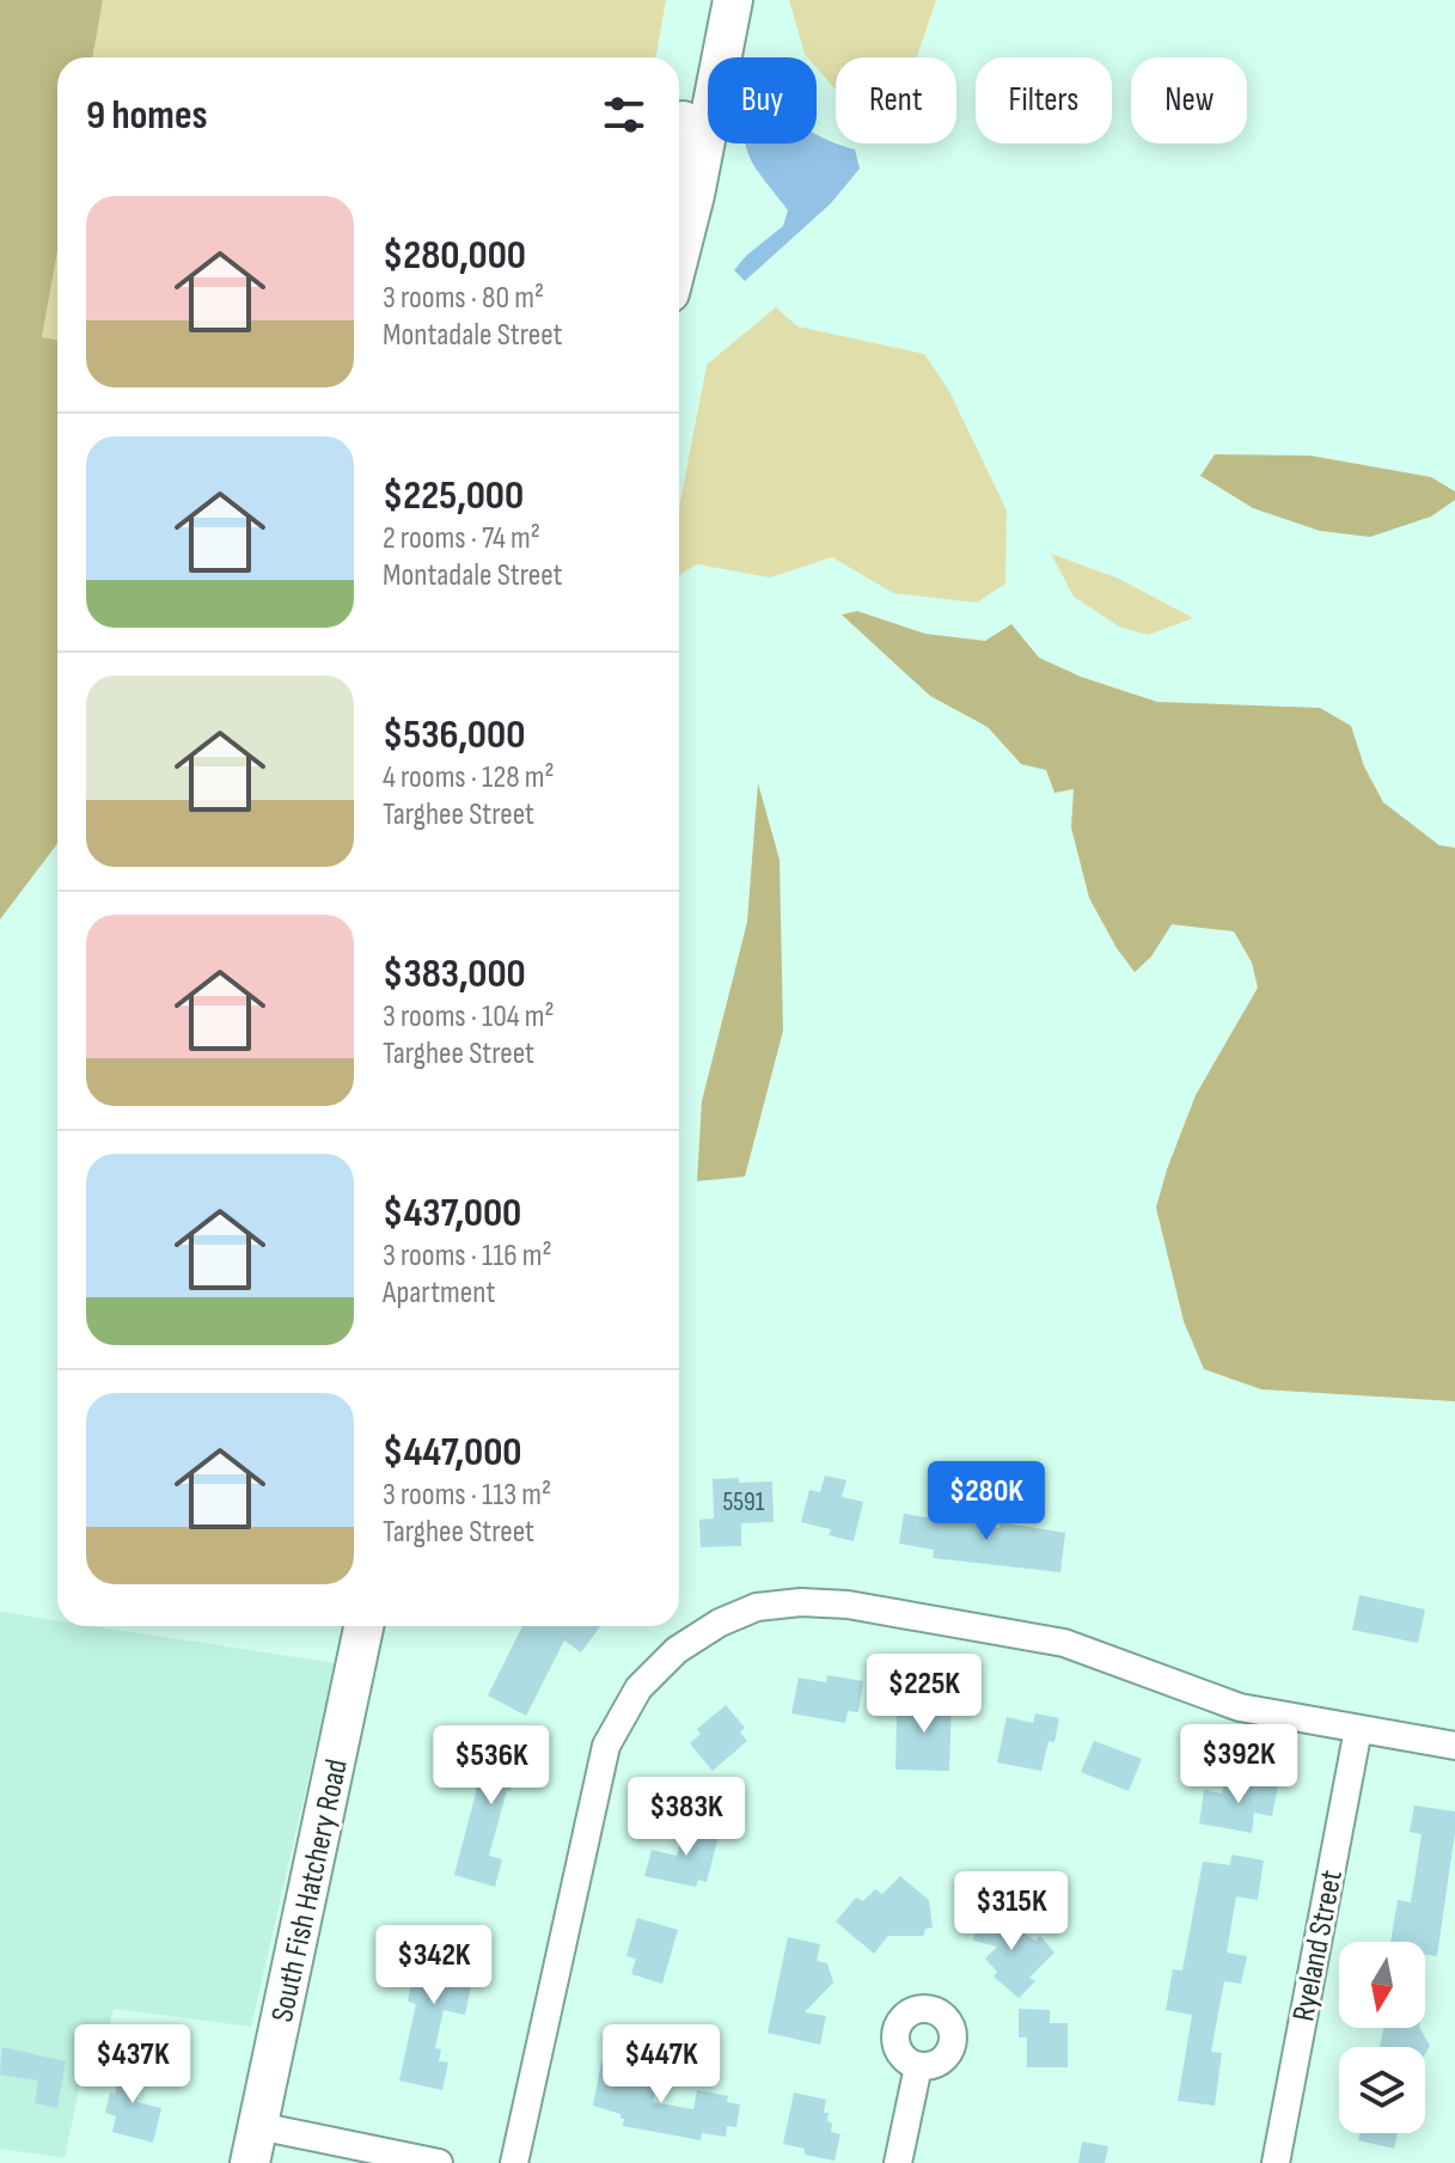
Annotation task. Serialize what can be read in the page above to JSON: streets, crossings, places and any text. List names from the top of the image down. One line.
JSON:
{"streets":{"main road":["South Fish Hatchery Road"],"street":["Ryeland Street"]},"house_numbers":["5591"],"north":"bottom","page":{"chip":["Buy","Rent","Filters","New"],"heading":"9 homes","list":[{"name":"$280,000","note":"3 rooms · 80 m² · Montadale Street"},{"name":"$225,000","note":"2 rooms · 74 m² · Montadale Street"},{"name":"$536,000","note":"4 rooms · 128 m² · Targhee Street"},{"name":"$383,000","note":"3 rooms · 104 m² · Targhee Street"},{"name":"$437,000","note":"3 rooms · 116 m² · Apartment"},{"name":"$447,000","note":"3 rooms · 113 m² · Targhee Street"}],"price":["$280K","$225K","$392K","$536K","$383K","$315K","$342K","$437K","$447K"]}}
